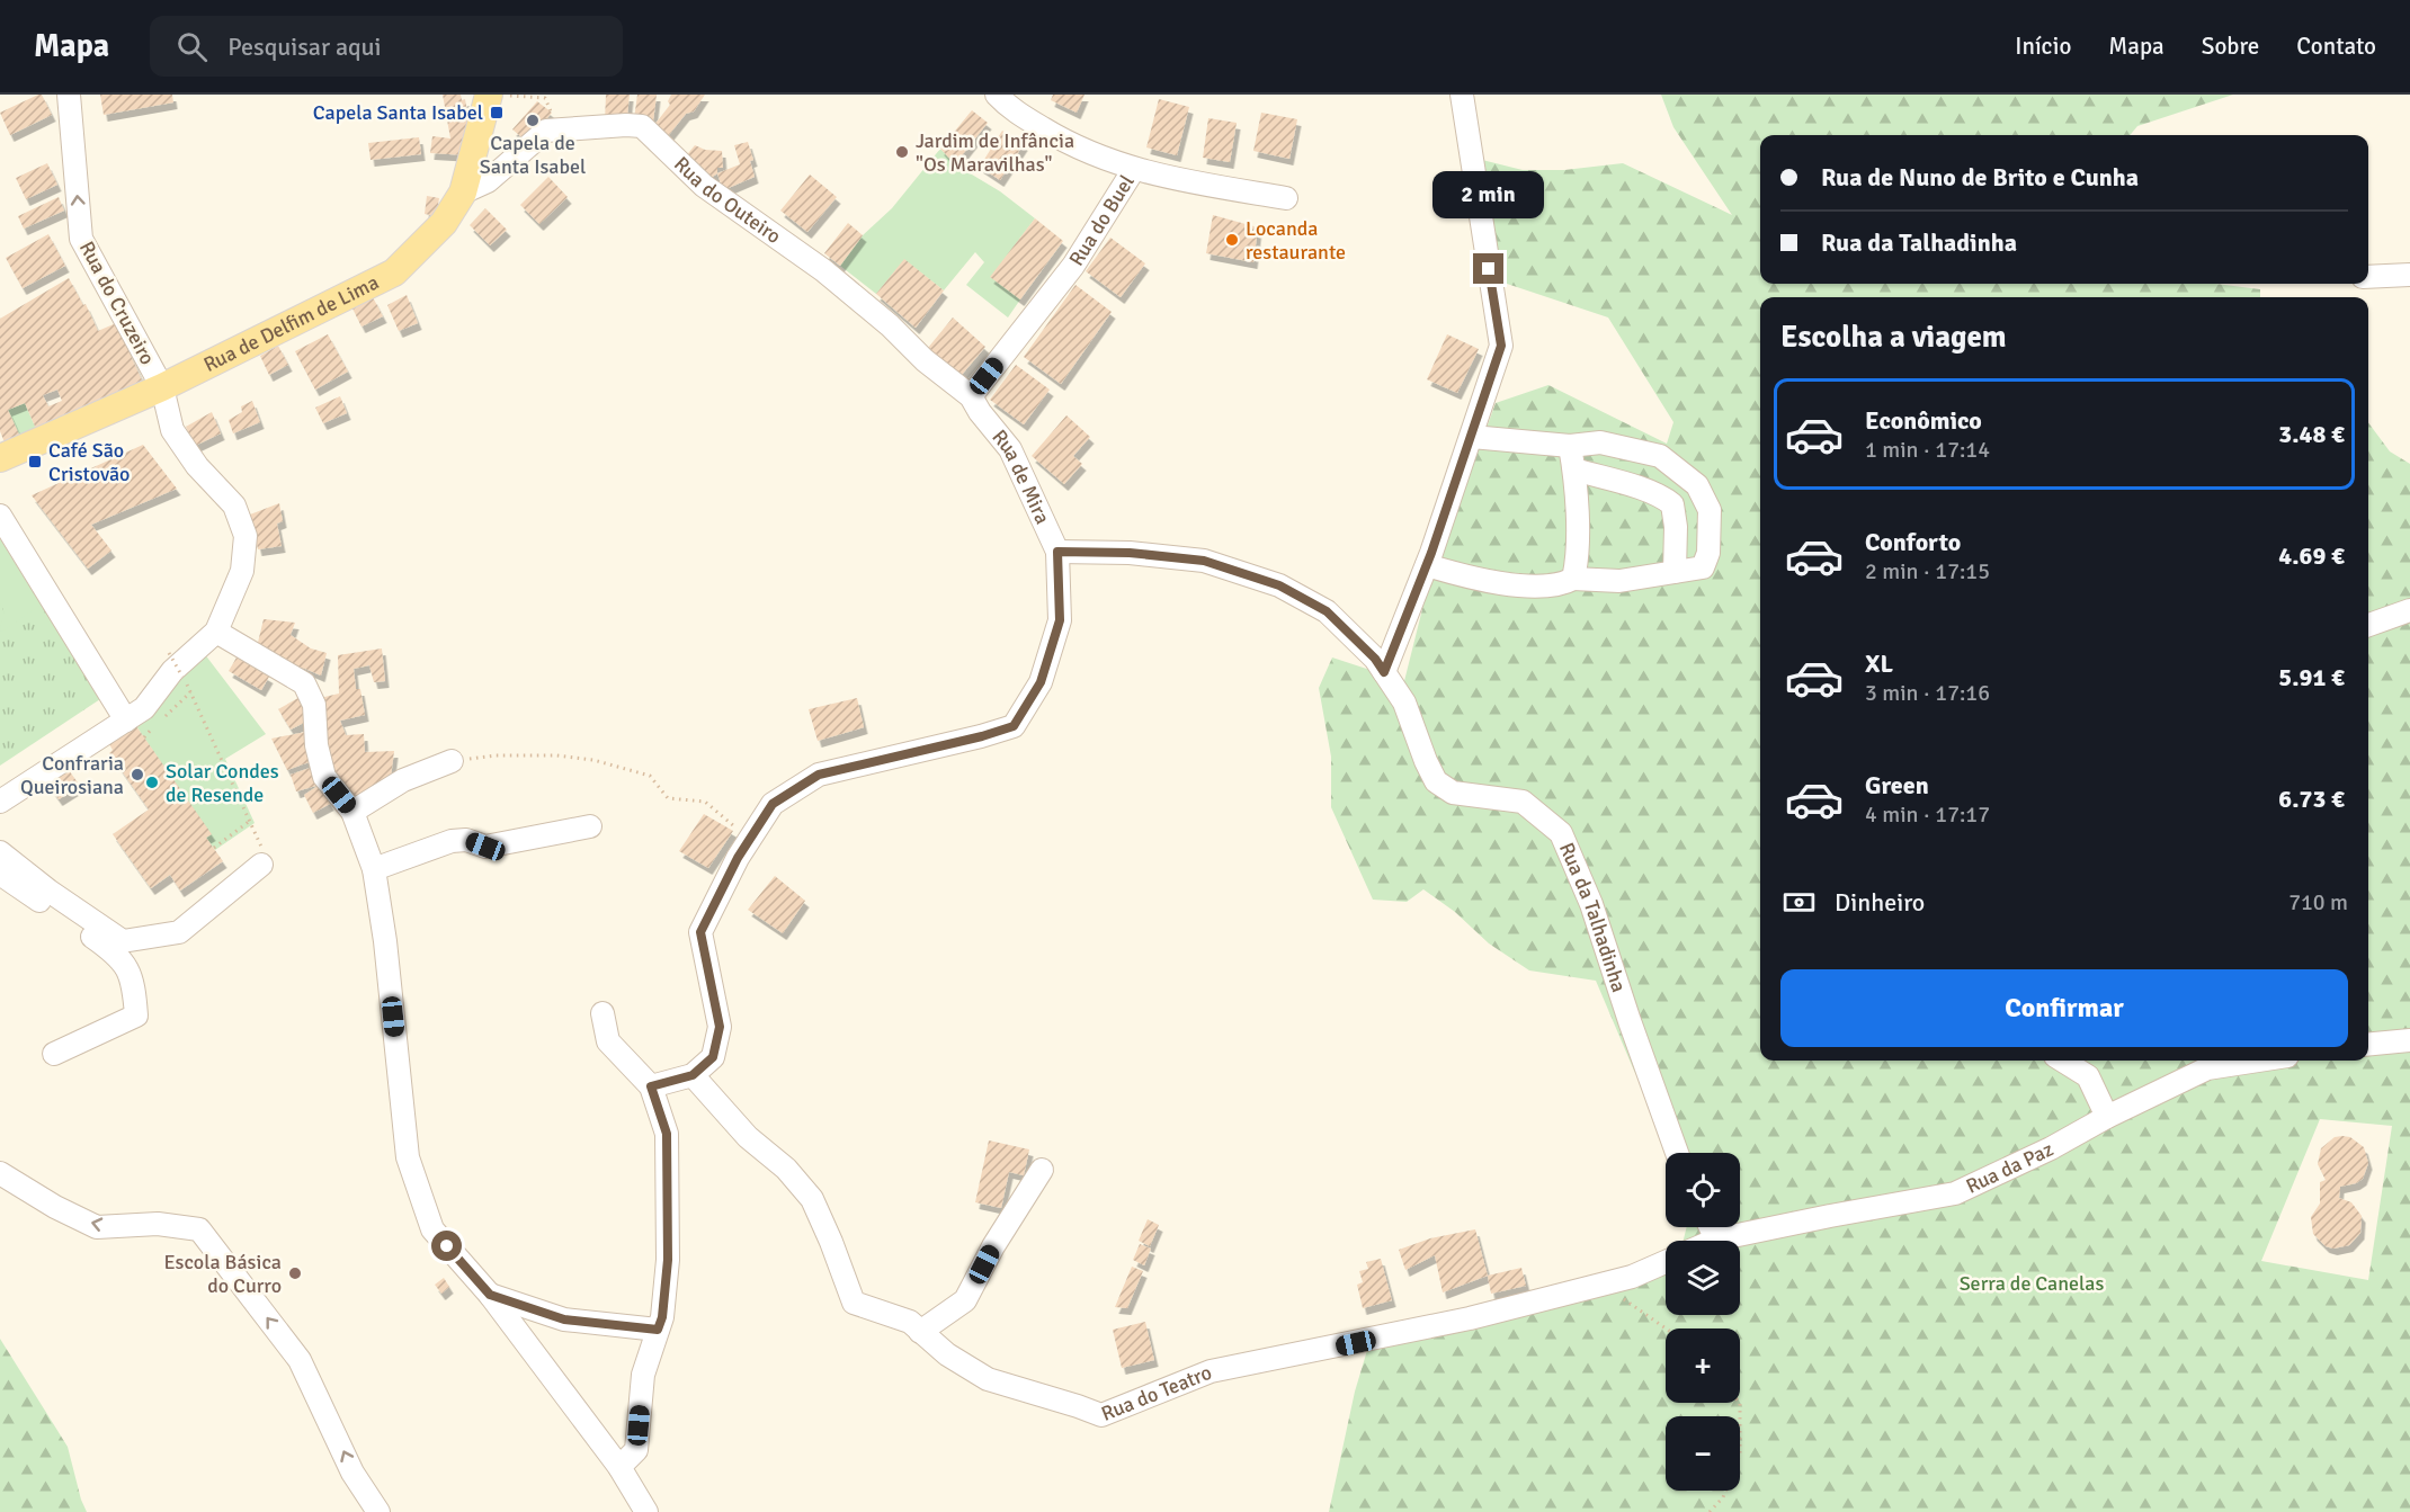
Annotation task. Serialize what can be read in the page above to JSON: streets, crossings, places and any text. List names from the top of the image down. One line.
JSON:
{"streets":{"main road":["Rua de Delfim de Lima"],"street":["Rua do Outeiro","Rua do Buel","Rua do Cruzeiro","Rua de Mira","Rua da Talhadinha","Rua da Paz","Rua do Teatro"]},"crossings":[["Rua do Outeiro","Rua do Buel"],["Rua do Outeiro","Rua de Delfim de Lima"],["Rua do Outeiro","Rua de Mira"],["Rua do Buel","Rua de Mira"],["Rua do Cruzeiro","Rua de Delfim de Lima"],["Rua de Mira","Rua da Talhadinha"],["Rua de Mira","Rua do Teatro"]],"one_way":["Rua do Cruzeiro"],"parks":["Serra de Canelas"],"places":{"transit":["Capela Santa Isabel","Café São Cristovão"],"other":["Capela de Santa Isabel","Jardim de Infância \"Os Maravilhas\"","Locanda restaurante","Confraria Queirosiana","Solar Condes de Resende","Escola Básica do Curro"]},"page":{"header":"Mapa","search":"Pesquisar aqui","nav":["Início","Mapa","Sobre","Contato"],"banner":["Rua de Nuno de Brito e Cunha","Rua da Talhadinha"],"bubble":"2 min","heading":"Escolha a viagem","list":[{"name":"Econômico","note":"1 min · 17:14","value":"3.48 €"},{"name":"Conforto","note":"2 min · 17:15","value":"4.69 €"},{"name":"XL","note":"3 min · 17:16","value":"5.91 €"},{"name":"Green","note":"4 min · 17:17","value":"6.73 €"}],"pay":["Dinheiro","710 m"],"buttons":"Confirmar","map_buttons":["+","−"]}}
